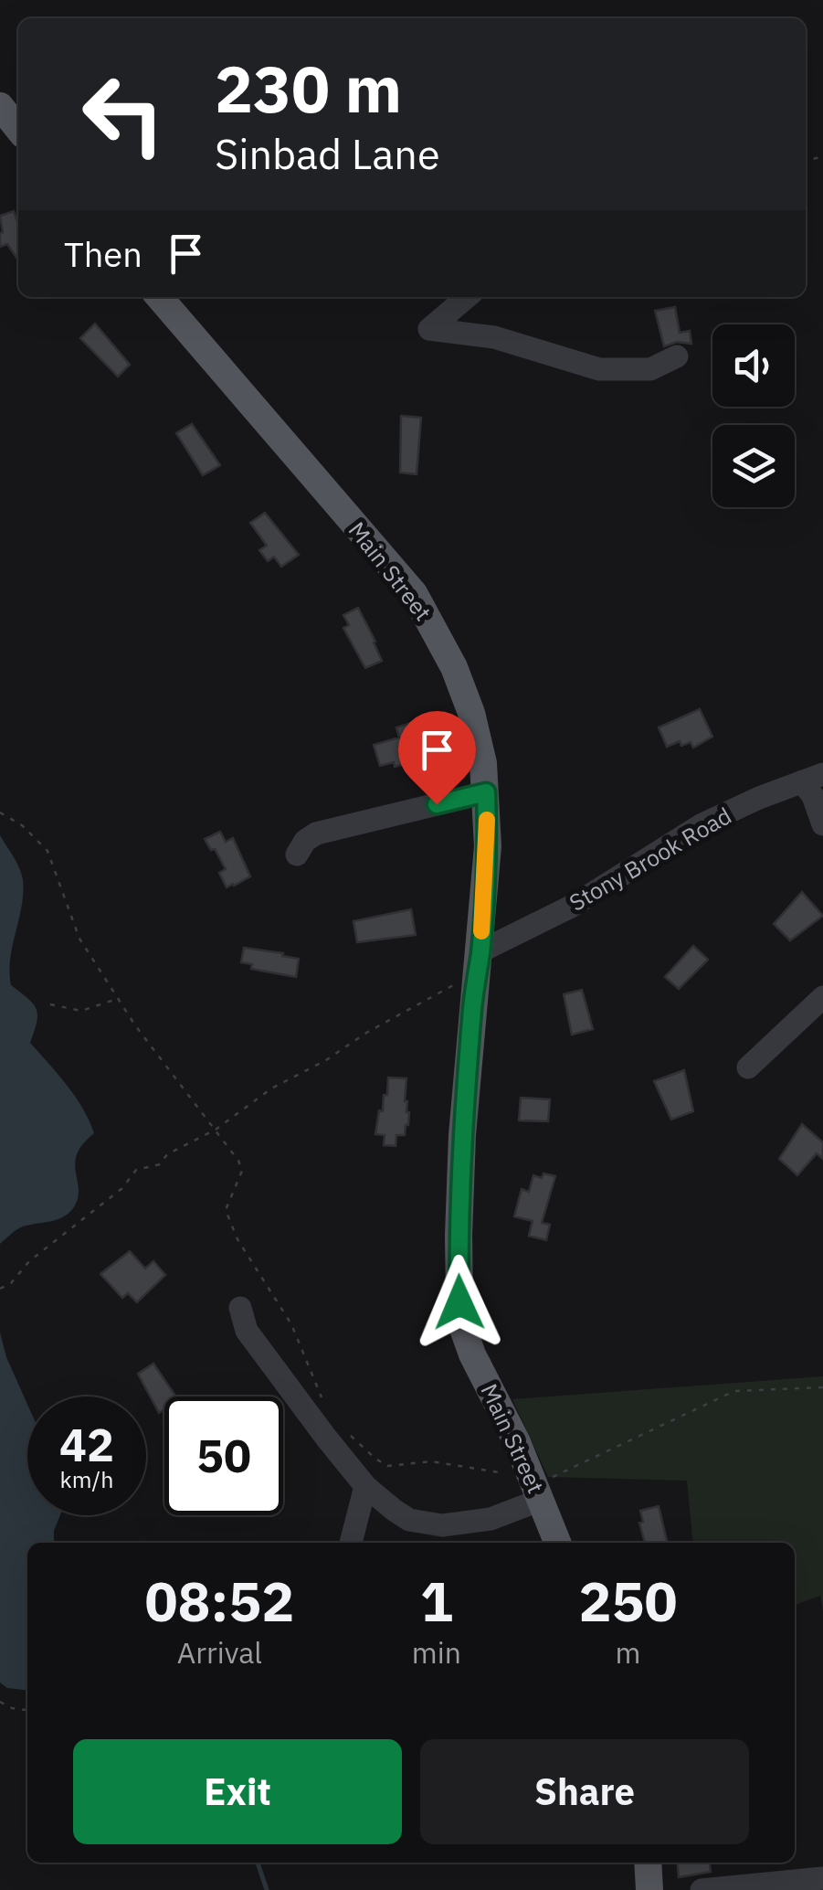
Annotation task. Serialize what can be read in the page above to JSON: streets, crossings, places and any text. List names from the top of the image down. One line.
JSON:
{"streets":{"main road":["Main Street"],"street":["Stony Brook Road"]},"crossings":[["Main Street","Stony Brook Road"]],"page":{"turn":["230 m","Sinbad Lane"],"then":"Then","speed":"42 km/h","limit":"50","eta":["08:52","Arrival","1","min","250","m"],"buttons":["Exit","Share"]}}
